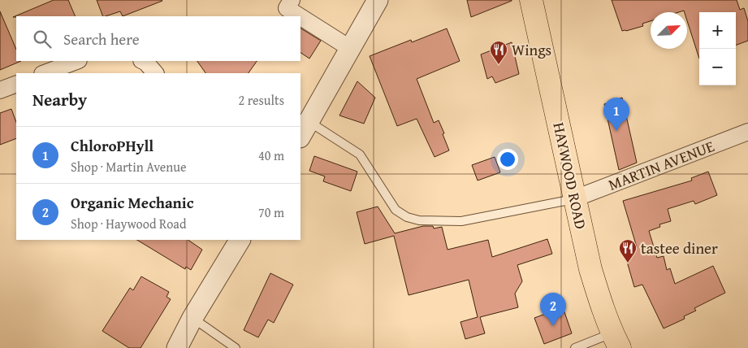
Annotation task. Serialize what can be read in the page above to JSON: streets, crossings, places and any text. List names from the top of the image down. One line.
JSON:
{"streets":{"main road":["HAYWOOD ROAD"],"street":["MARTIN AVENUE"]},"crossings":[["MARTIN AVENUE","HAYWOOD ROAD"]],"places":{"restaurant":["Wings","tastee diner"]},"north":"top right","page":{"map_buttons":["+","−"],"search":"Search here","heading":["Nearby","2 results"],"pins":["1","2"],"list":[{"mark":"1","name":"ChloroPHyll","note":"Shop · Martin Avenue","value":"40 m"},{"mark":"2","name":"Organic Mechanic","note":"Shop · Haywood Road","value":"70 m"}]}}
